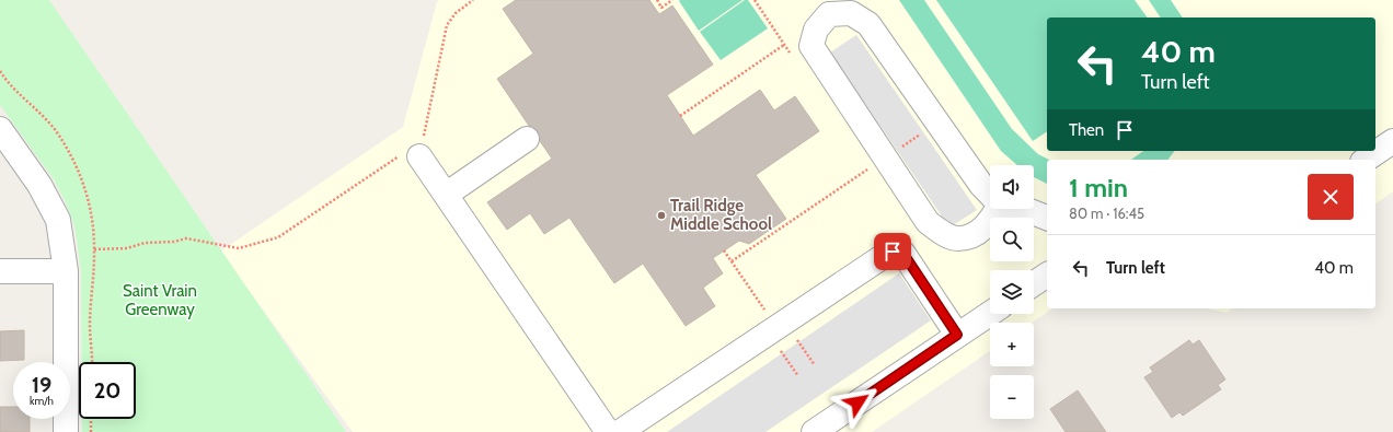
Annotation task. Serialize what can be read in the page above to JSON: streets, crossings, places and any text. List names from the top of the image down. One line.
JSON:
{"parks":["Saint Vrain Greenway"],"places":["Trail Ridge Middle School"],"page":{"turn":["40 m","Turn left"],"then":"Then","heading":["1 min","80 m · 16:45"],"map_buttons":["+","−"],"list":[{"name":"Turn left","value":"40 m"}],"speed":"19 km/h","limit":"20"}}
